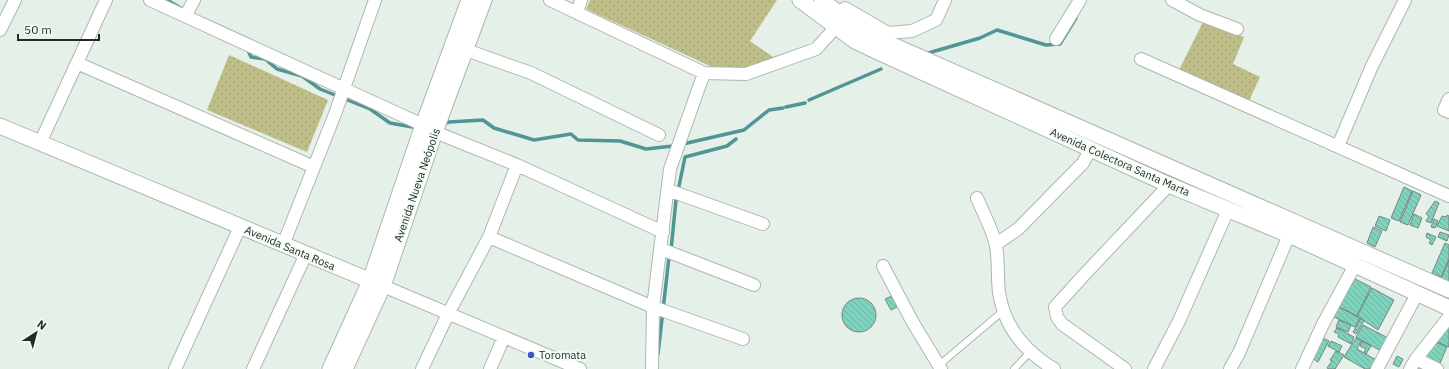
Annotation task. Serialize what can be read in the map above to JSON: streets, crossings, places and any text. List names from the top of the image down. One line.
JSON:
{"streets":{"street":["Avenida Colectora Santa Marta","Avenida Nueva Neópolis","Avenida Santa Rosa"]},"crossings":[["Avenida Nueva Neópolis","Avenida Santa Rosa"]],"places":["Toromata"],"scale_bar":"50 m","north":"top right"}
